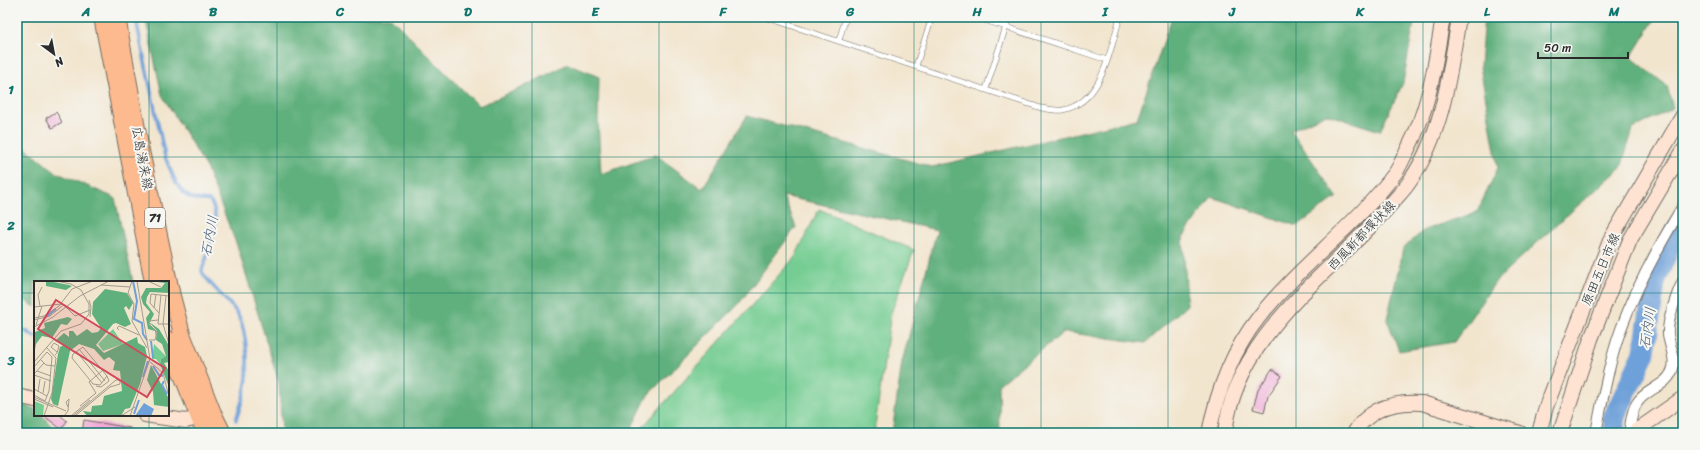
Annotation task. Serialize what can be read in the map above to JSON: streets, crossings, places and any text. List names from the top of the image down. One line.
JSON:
{"streets":{"main road":["広島湯来線","71"],"street":["西風新都環状線","原田五日市線"]},"water":["石内川"],"scale_bar":"50 m","north":"bottom right","grid":{"columns":["A","B","C","D","E","F","G","H","I","J","K","L","M"],"rows":["1","2","3"]}}
